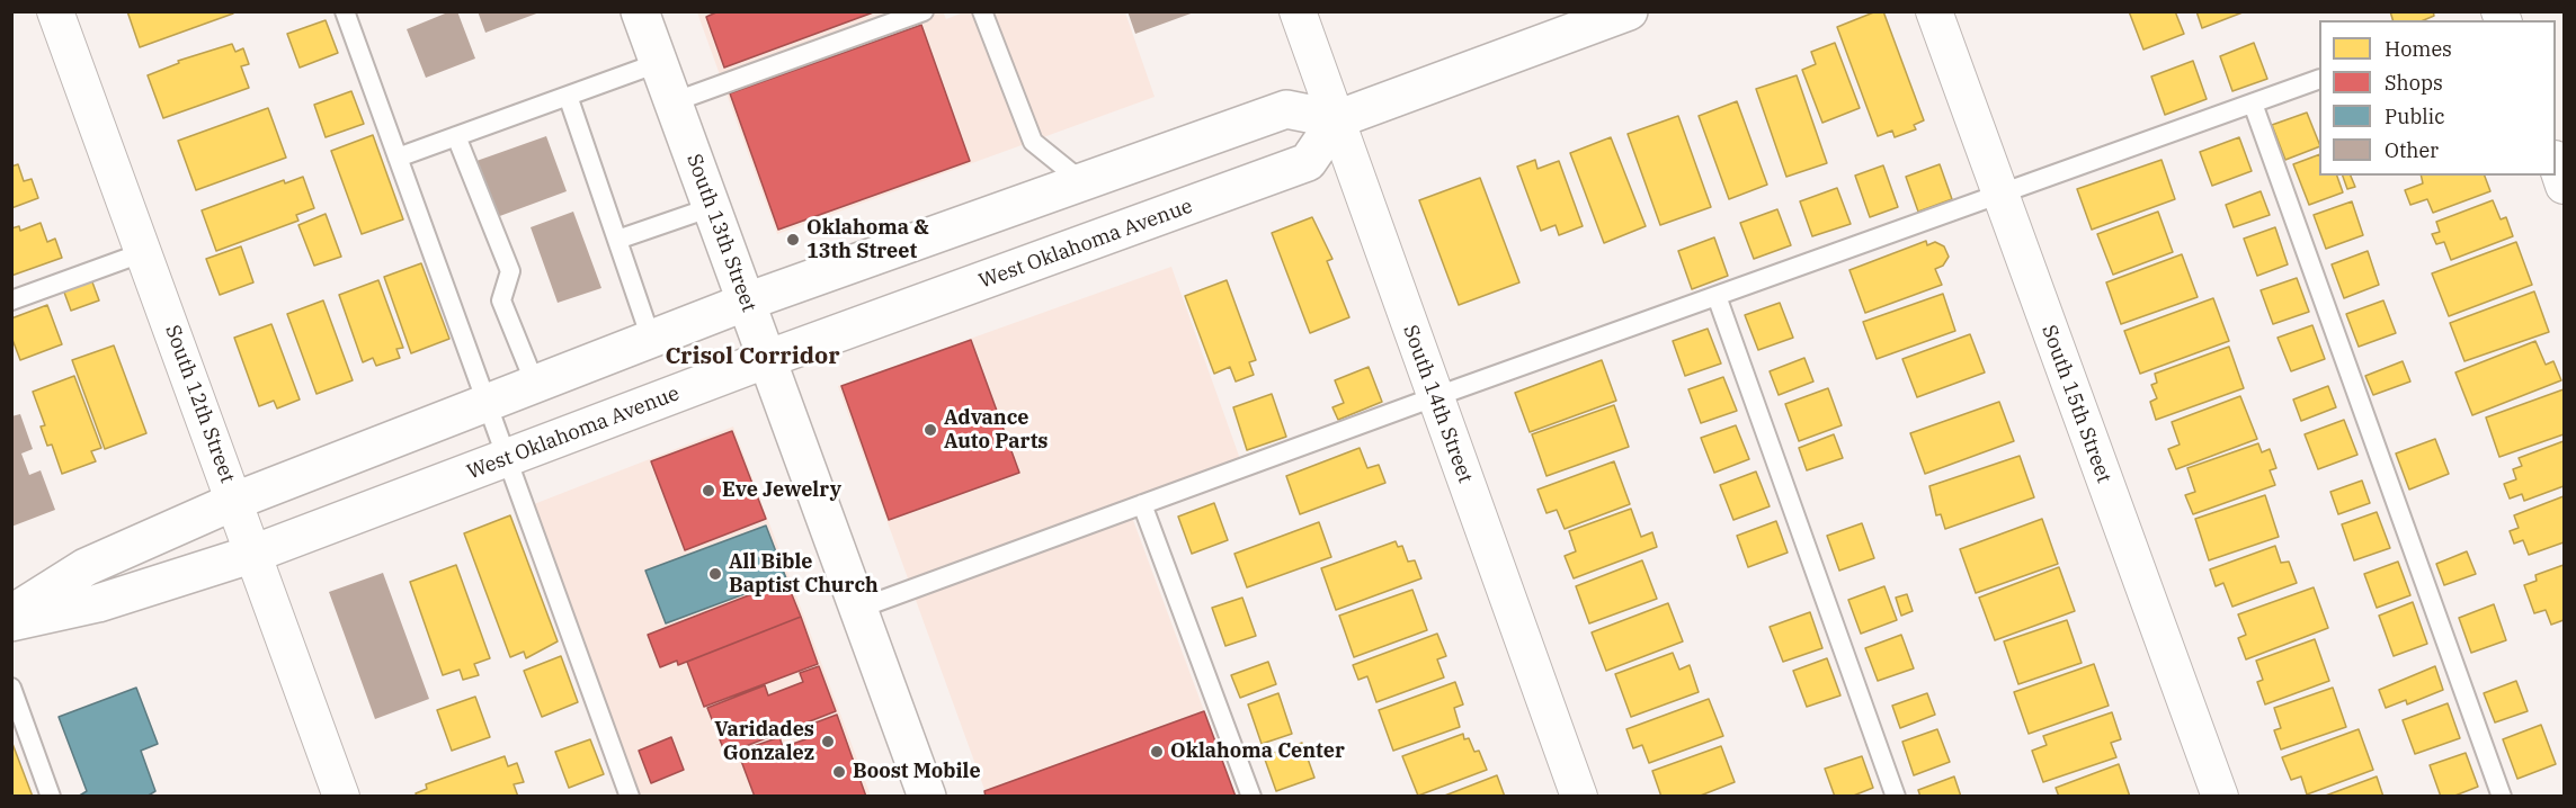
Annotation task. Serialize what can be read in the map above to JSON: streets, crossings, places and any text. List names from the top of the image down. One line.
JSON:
{"streets":{"main road":["South 13th Street","West Oklahoma Avenue"],"street":["South 12th Street","South 14th Street","South 15th Street"]},"crossings":[["South 13th Street","West Oklahoma Avenue"],["West Oklahoma Avenue","South 12th Street"],["West Oklahoma Avenue","South 14th Street"]],"districts":["Crisol Corridor"],"places":["Oklahoma & 13th Street","Advance Auto Parts","Eve Jewelry","All Bible Baptist Church","Varidades Gonzalez","Oklahoma Center","Boost Mobile"],"legend":["Homes","Shops","Public","Other"]}
